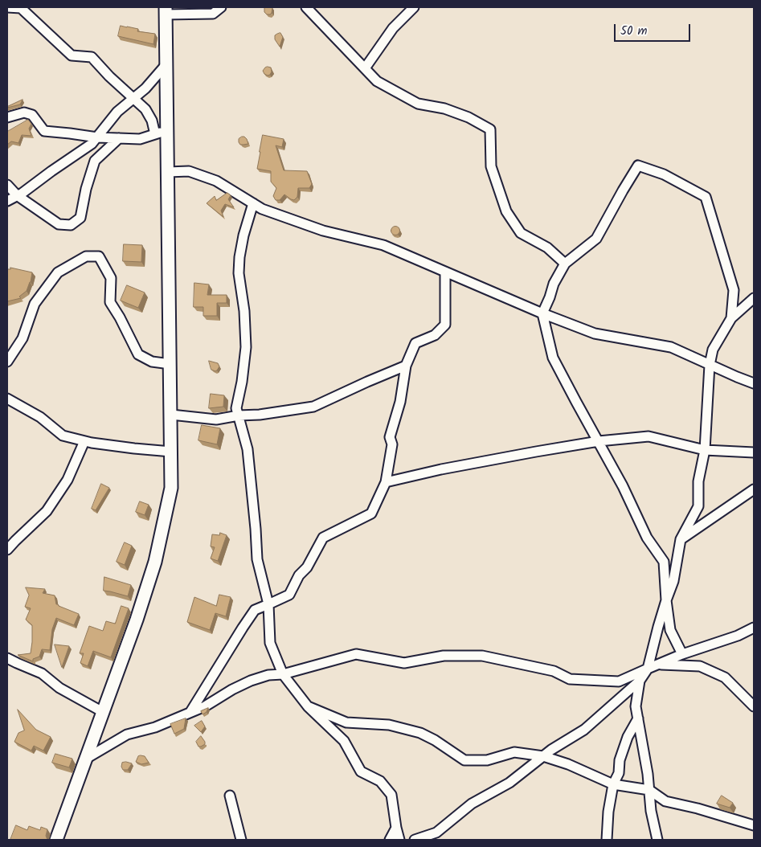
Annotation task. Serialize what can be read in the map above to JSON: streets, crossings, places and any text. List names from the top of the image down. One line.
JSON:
{"scale_bar":"50 m"}
